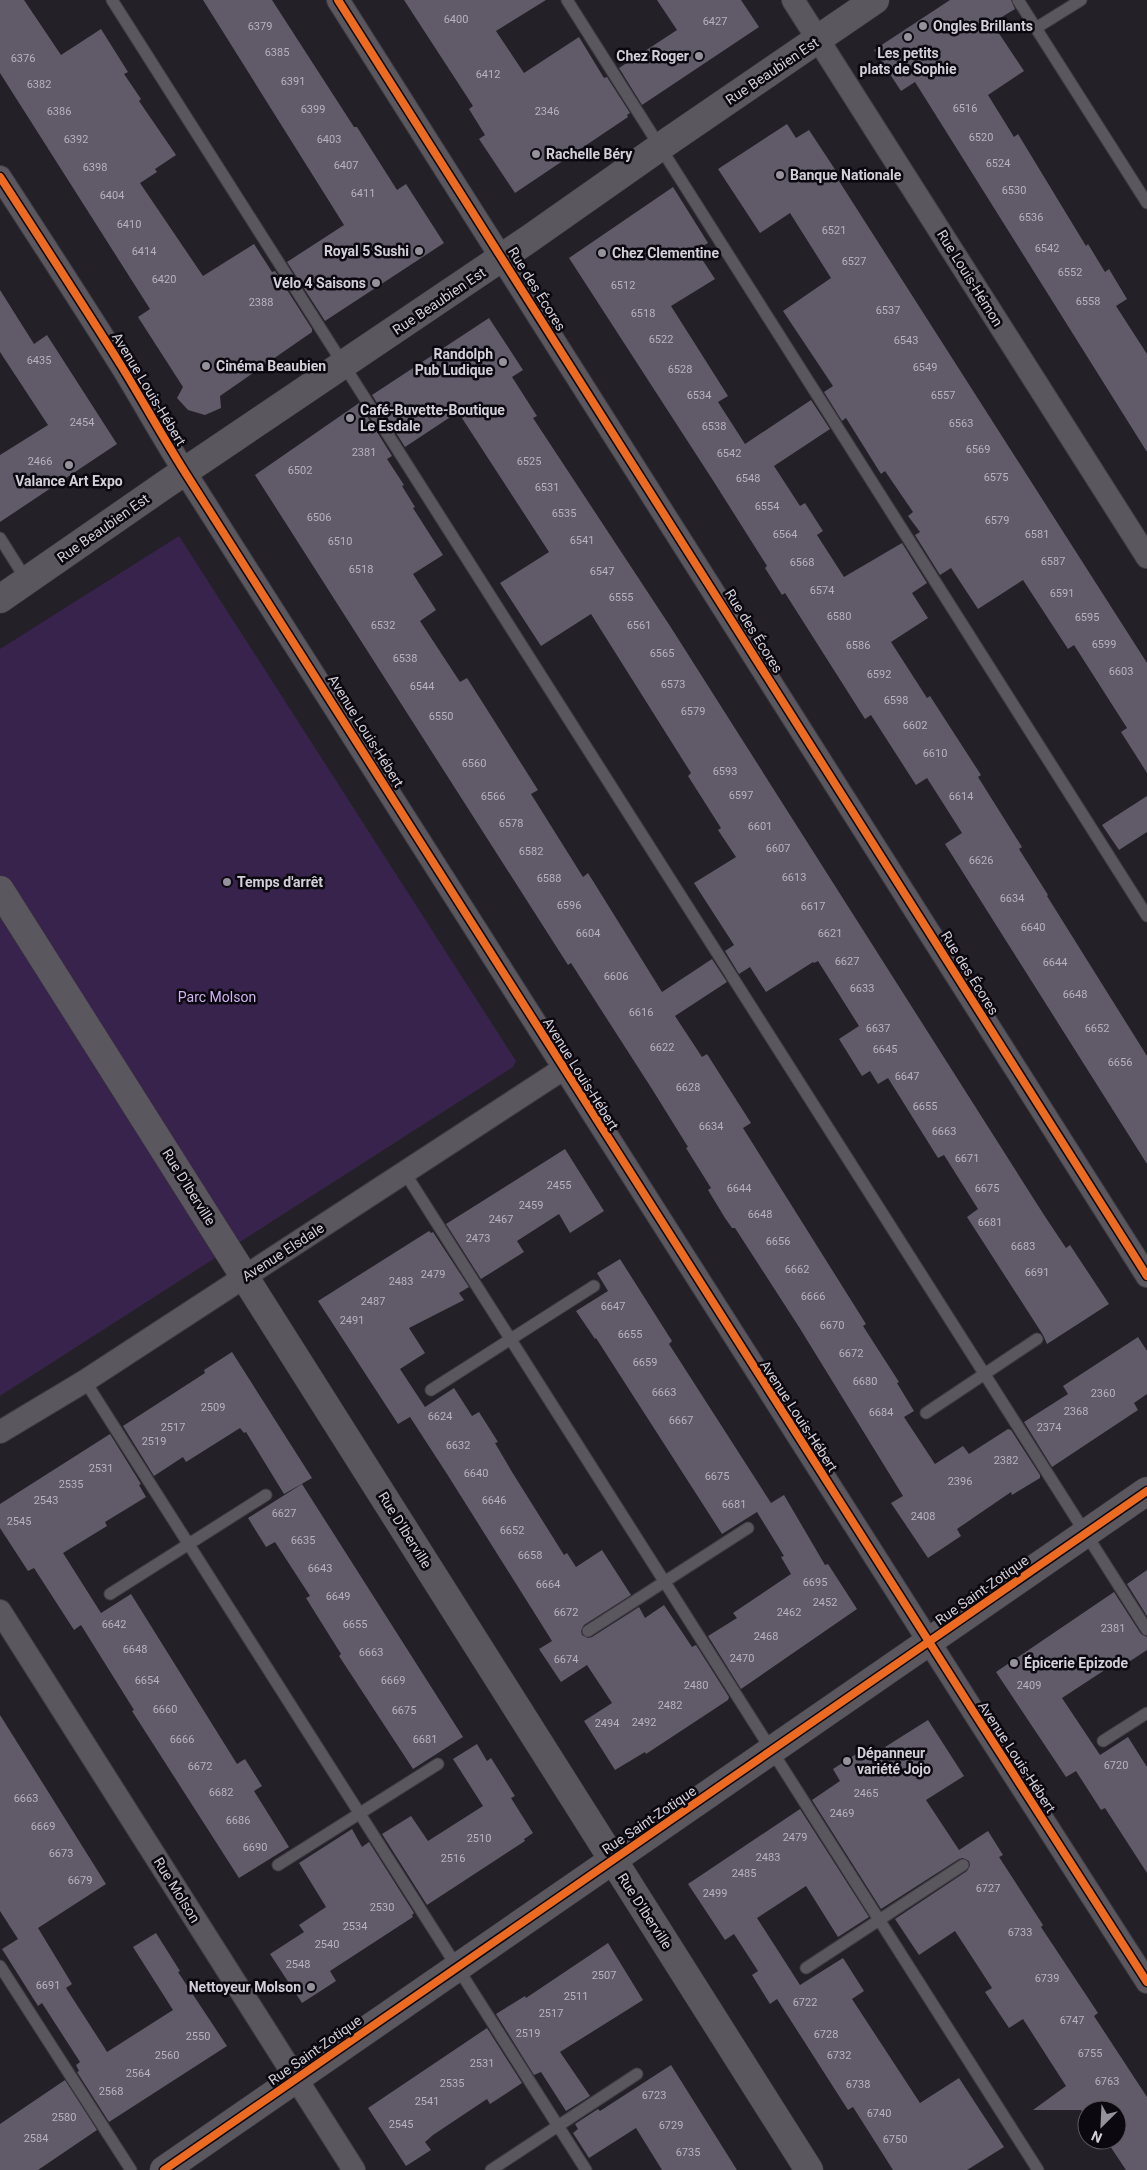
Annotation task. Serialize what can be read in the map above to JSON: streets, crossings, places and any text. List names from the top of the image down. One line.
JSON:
{"streets":{"street":["Rue Beaubien Est","Rue Louis-Hémon","Rue des Écores","Avenue Louis-Hébert","Rue D'Iberville","Avenue Elsdale","Rue Saint-Zotique","Rue Molson"]},"crossings":[["Rue Beaubien Est","Rue Louis-Hémon"],["Rue Beaubien Est","Rue des Écores"],["Rue Beaubien Est","Avenue Louis-Hébert"],["Avenue Louis-Hébert","Avenue Elsdale"],["Avenue Louis-Hébert","Rue Saint-Zotique"],["Rue D'Iberville","Avenue Elsdale"],["Rue D'Iberville","Rue Saint-Zotique"],["Rue Saint-Zotique","Rue Molson"]],"parks":["Parc Molson"],"places":["Ongles Brillants","Les petits plats de Sophie","Chez Roger","Rachelle Béry","Banque Nationale","Royal 5 Sushi","Chez Clementine","Vélo 4 Saisons","Randolph Pub Ludique","Cinéma Beaubien","Café-Buvette-Boutique Le Esdale","Valance Art Expo","Temps d'arrêt","Épicerie Epizode","Dépanneur variété Jojo","Nettoyeur Molson"],"house_numbers":["6400","6427","6379","6385","6376","6412","6391","6382","6516","6399","6386","2346","6520","6392","6403","6524","6407","6398","6530","6411","6404","6536","6410","6521","6542","6414","6527","6552","6420","6512","6558","2388","6537","6518","6522","6543","6435","6549","6528","6534","6557","2454","6563","6538","6569","2381","6542","2466","6525","6502","6575","6548","6531","6554","6535","6506","6579","6564","6581","6541","6510","6587","6568","6518","6547","6574","6591","6555","6580","6595","6532","6561","6599","6586","6565","6538","6603","6592","6573","6544","6598","6579","6550","6602","6610","6560","6593","6597","6566","6614","6578","6601","6607","6582","6626","6613","6588","6634","6596","6617","6640","6604","6621","6627","6644","6606","6633","6648","6616","6637","6652","6622","6645","6656","6647","6628","6655","6634","6663","6671","2455","6644","6675","2459","6648","2467","6681","2473","6656","6683","6662","6691","2479","2483","6666","2487","6647","2491","6670","6655","6672","6659","6680","6663","2360","2509","2368","6684","6624","6667","2517","2374","2519","6632","2382","2531","6640","6675","2396","2535","2543","6646","6681","6627","2408","2545","6652","6635","6658","6643","6695","6664","6649","2452","6672","2462","6642","6655","2381","2468","6648","6663","2470","6674","6654","6669","2480","2409","2482","6660","6675","2492","2494","6666","6681","6720","6672","6682","2465","6663","2469","6686","6669","2479","2510","6690","6673","2483","2516","2485","6679","6727","2499","2530","2534","6733","2540","2548","2507","6739","6691","2511","6722","2517","6747","2519","6728","2550","6755","2560","6732","2531","2564","6763","2535","6738","2568","6723","2541","6740","2580","2545","6729","2584","6750","6735"],"north":"bottom left"}
